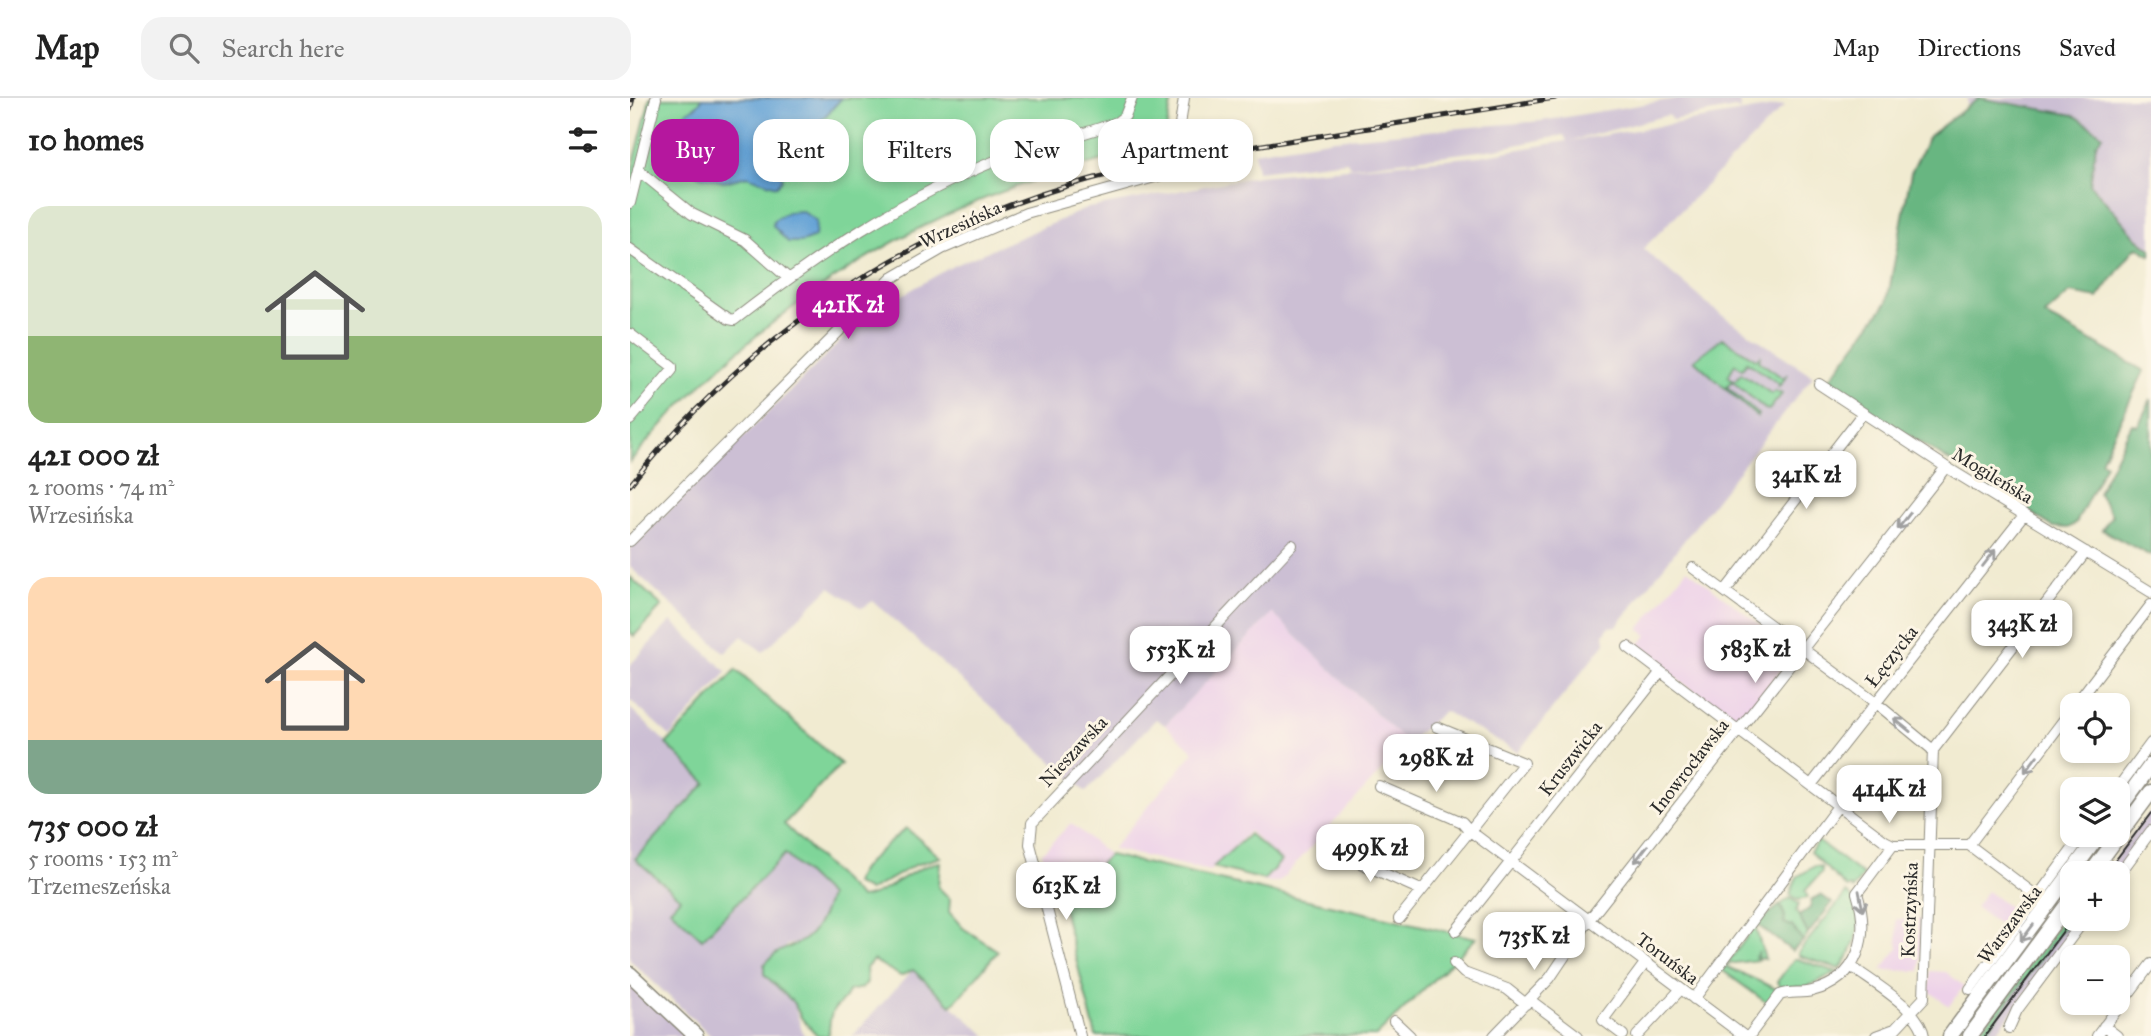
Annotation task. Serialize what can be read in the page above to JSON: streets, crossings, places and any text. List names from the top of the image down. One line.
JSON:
{"streets":{"main road":["Warszawska"],"street":["Wrzesińska","Mogileńska","Łęczycka","Nieszawska","Kruszwicka","Inowrocławska","Kostrzyńska","Toruńska"]},"crossings":[["Mogileńska","Łęczycka"],["Mogileńska","Inowrocławska"],["Kruszwicka","Toruńska"],["Inowrocławska","Toruńska"]],"one_way":["Inowrocławska"],"page":{"header":"Map","search":"Search here","nav":["Map","Directions","Saved"],"heading":"10 homes","chip":["Buy","Rent","Filters","New","Apartment"],"list":[{"name":"421 000 zł","note":"2 rooms · 74 m² · Wrzesińska"},{"name":"735 000 zł","note":"5 rooms · 153 m² · Trzemeszeńska"}],"price":["421K zł","341K zł","343K zł","583K zł","553K zł","298K zł","414K zł","499K zł","613K zł","735K zł"],"map_buttons":["+","−"]}}
